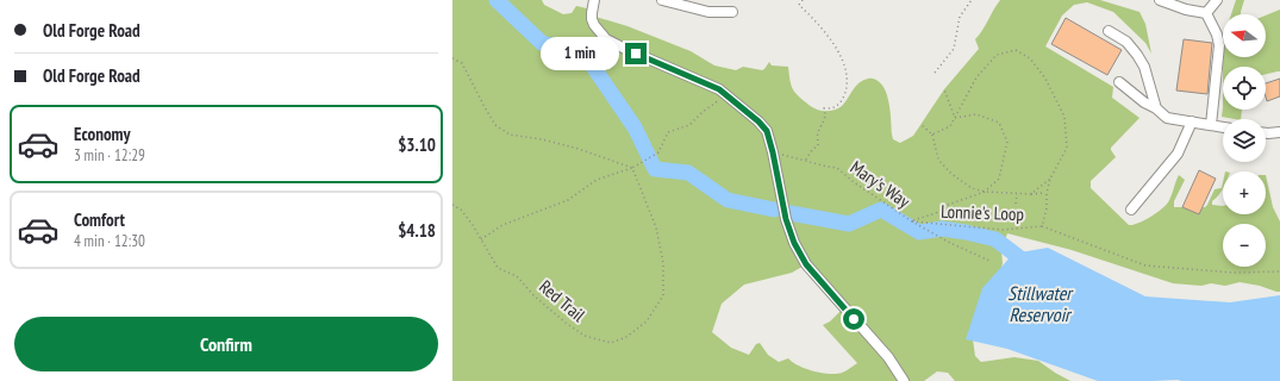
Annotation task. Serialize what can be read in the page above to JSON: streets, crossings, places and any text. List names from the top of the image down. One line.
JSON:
{"streets":{"path":["Mary's Way","Lonnie's Loop","Red Trail"]},"crossings":[["Mary's Way","Lonnie's Loop"]],"water":["Stillwater Reservoir"],"north":"left","page":{"banner":["Old Forge Road","Old Forge Road"],"map_buttons":["+","−"],"bubble":"1 min","list":[{"name":"Economy","note":"3 min · 12:29","value":"$3.10"},{"name":"Comfort","note":"4 min · 12:30","value":"$4.18"}],"buttons":"Confirm"}}
